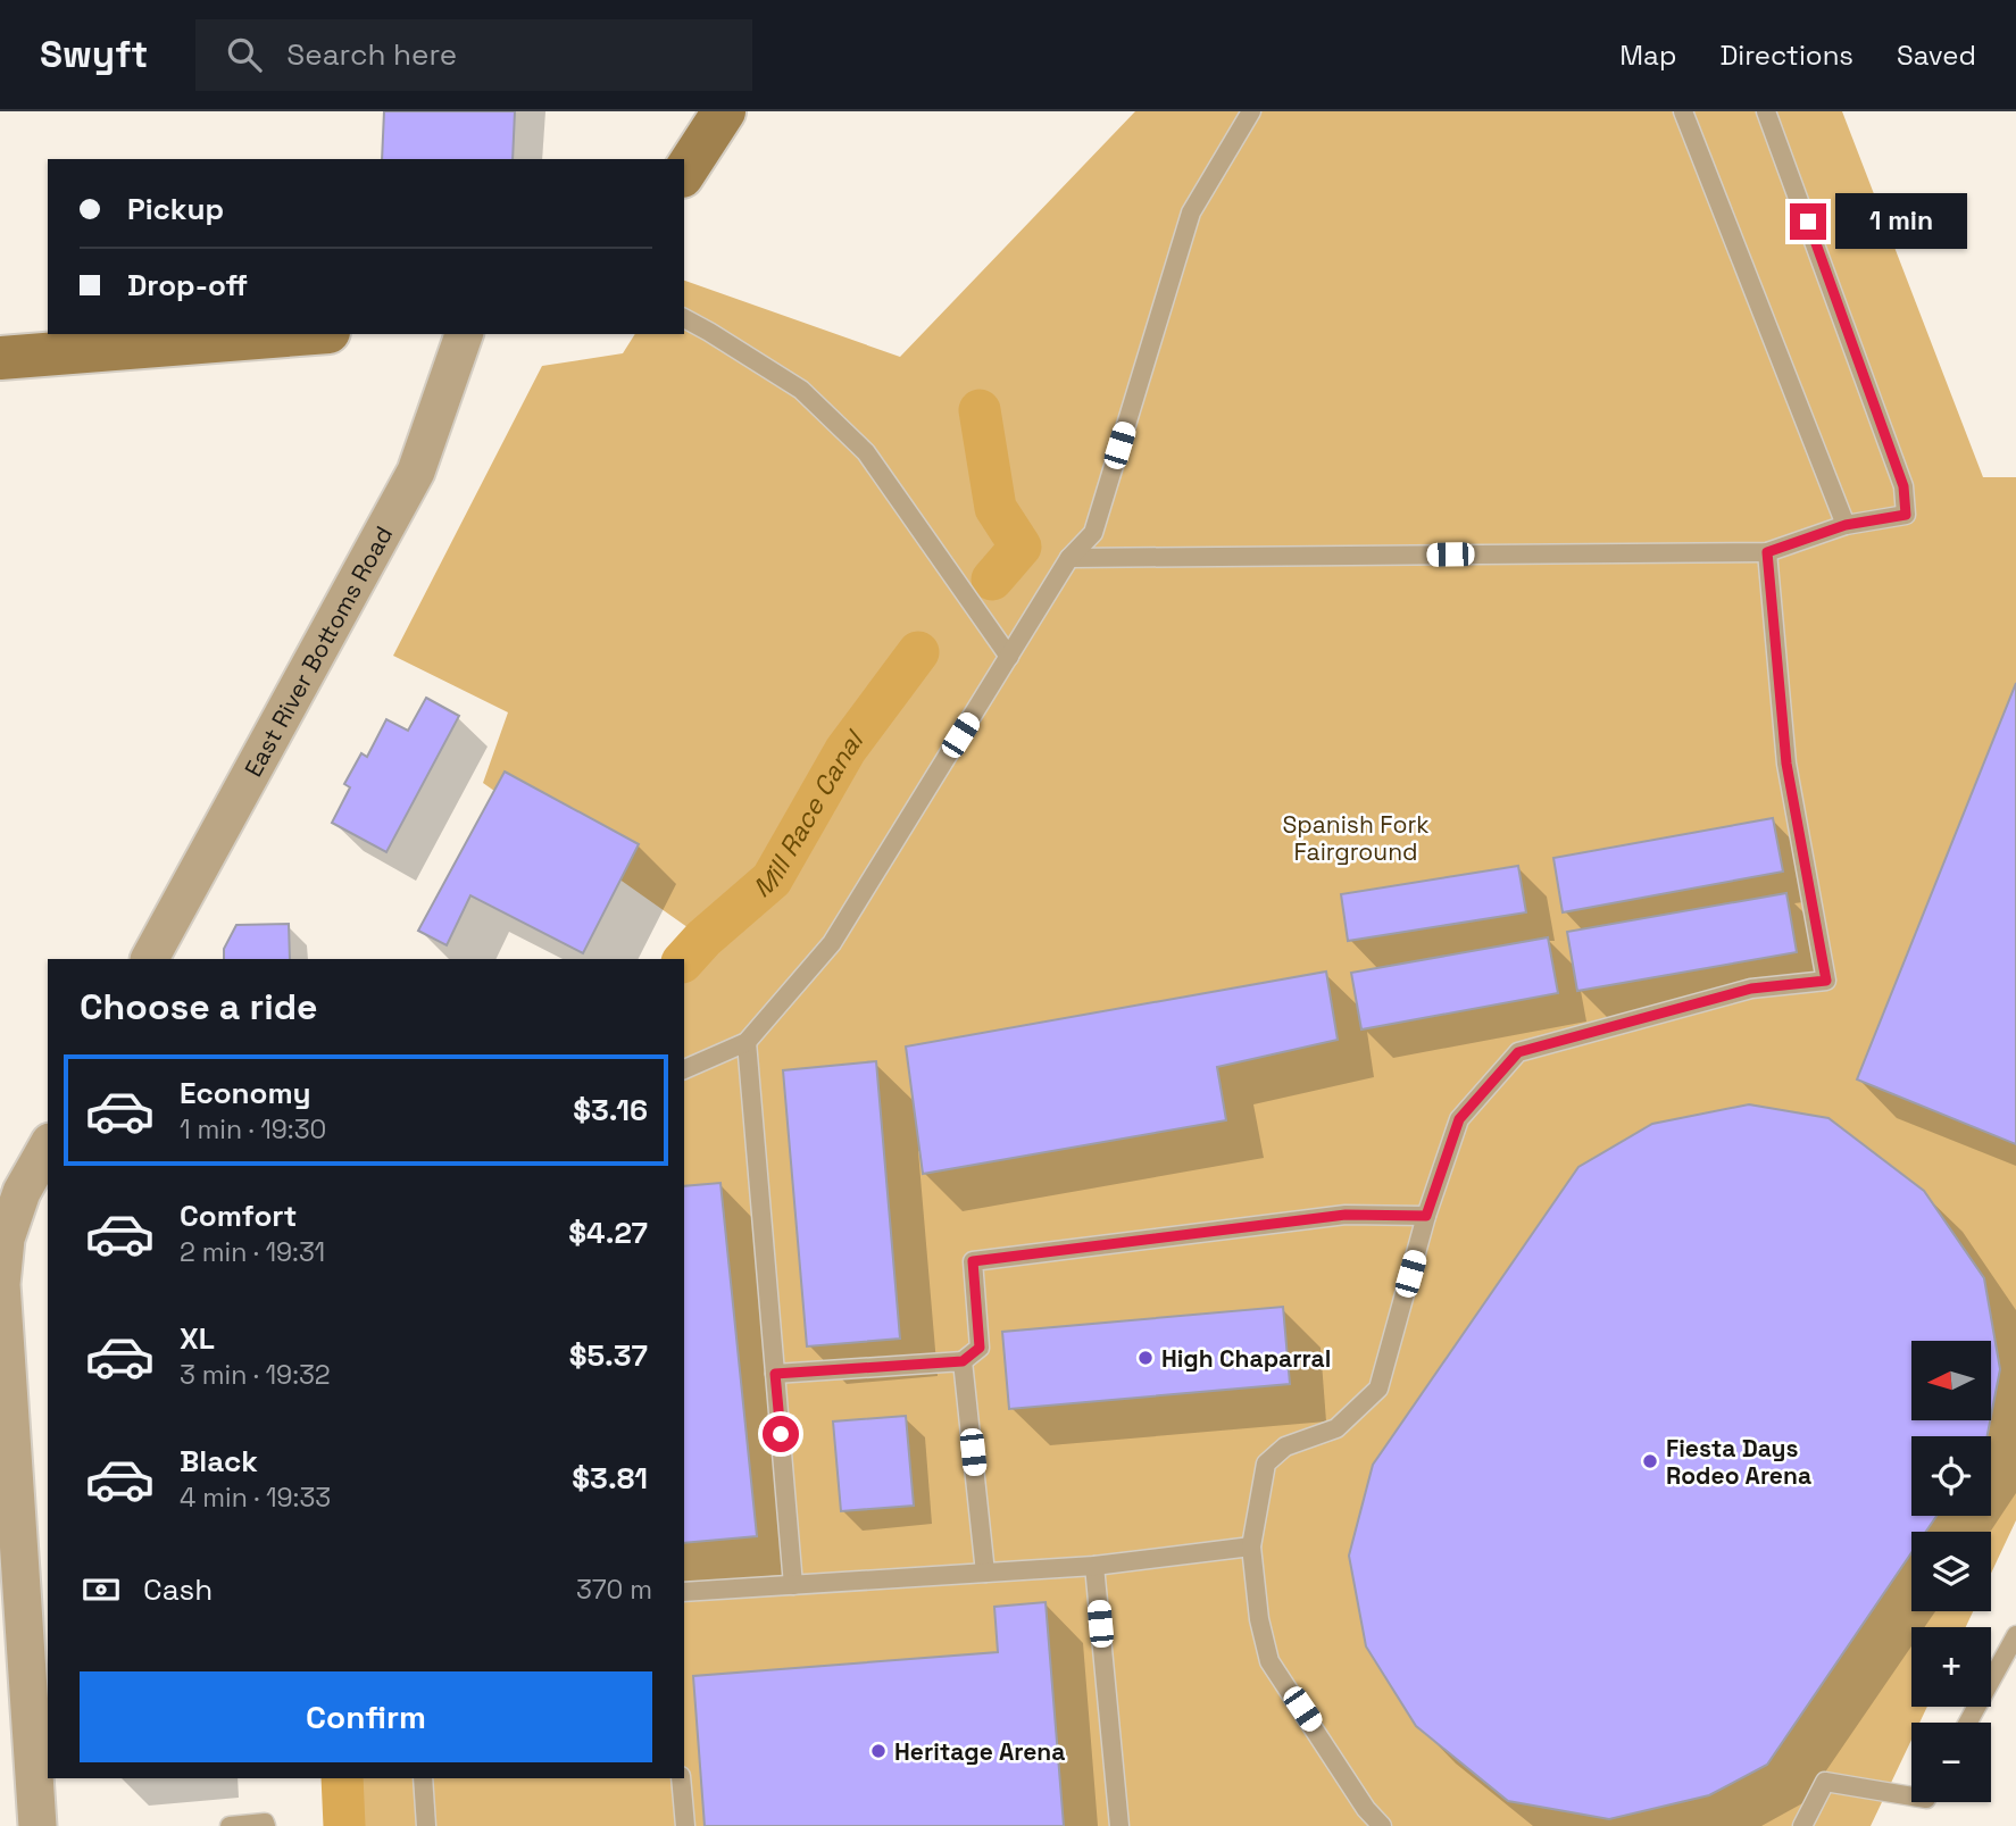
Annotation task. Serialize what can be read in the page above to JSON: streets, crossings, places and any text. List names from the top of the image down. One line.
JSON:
{"streets":{"street":["East River Bottoms Road"]},"water":["Mill Race Canal"],"parks":["Spanish Fork Fairground"],"places":["High Chaparral","Fiesta Days Rodeo Arena","Heritage Arena"],"north":"left","page":{"header":"Swyft","search":"Search here","nav":["Map","Directions","Saved"],"banner":["Pickup","Drop-off"],"bubble":"1 min","heading":"Choose a ride","list":[{"name":"Economy","note":"1 min · 19:30","value":"$3.16"},{"name":"Comfort","note":"2 min · 19:31","value":"$4.27"},{"name":"XL","note":"3 min · 19:32","value":"$5.37"},{"name":"Black","note":"4 min · 19:33","value":"$3.81"}],"map_buttons":["+","−"],"pay":["Cash","370 m"],"buttons":"Confirm"}}
